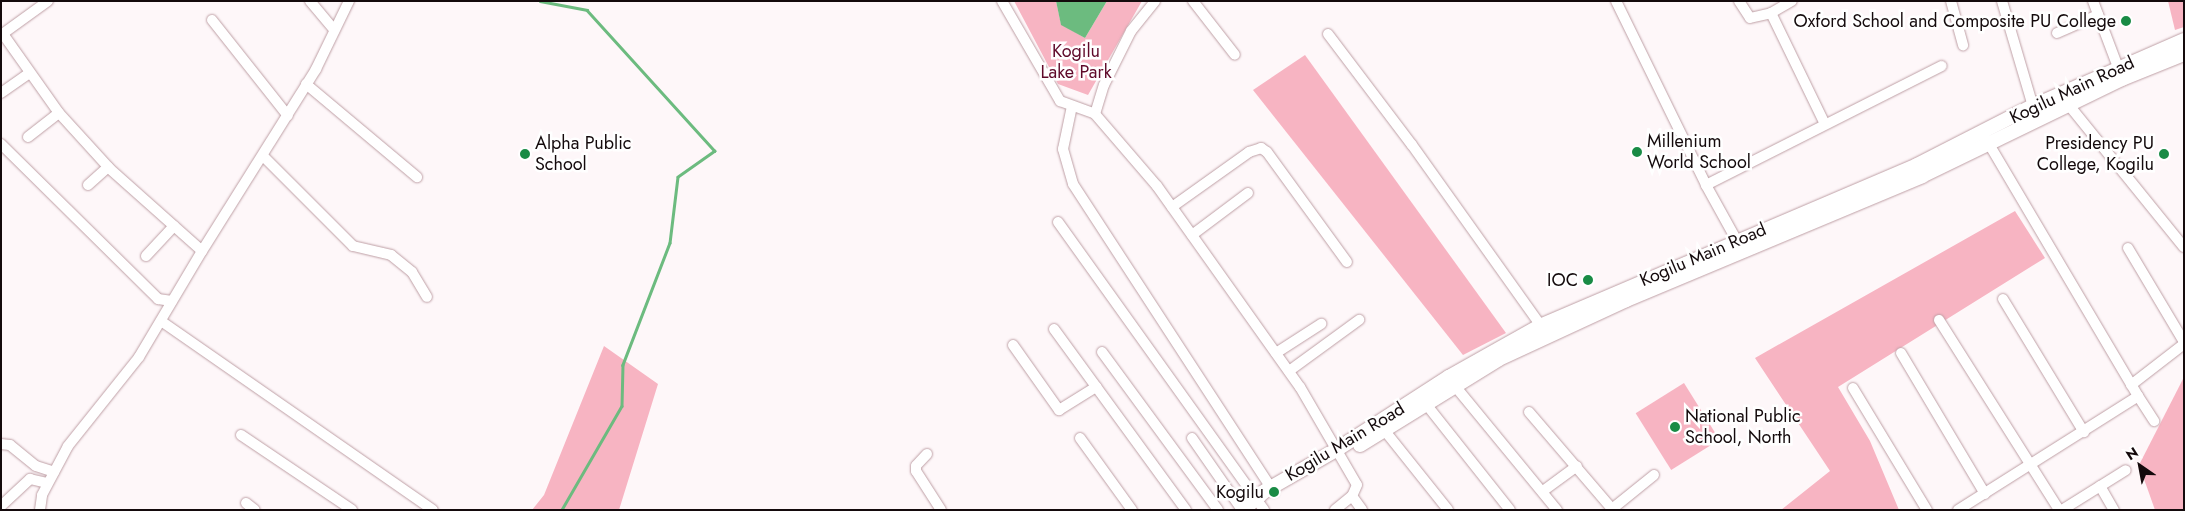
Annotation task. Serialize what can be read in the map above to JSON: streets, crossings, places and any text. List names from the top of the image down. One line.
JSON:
{"streets":{"main road":["Kogilu Main Road"]},"parks":["Kogilu Lake Park"],"places":["Oxford School and Composite PU College","Millenium World School","Alpha Public School","Presidency PU College, Kogilu","IOC","National Public School, North","Kogilu"],"north":"top left"}
